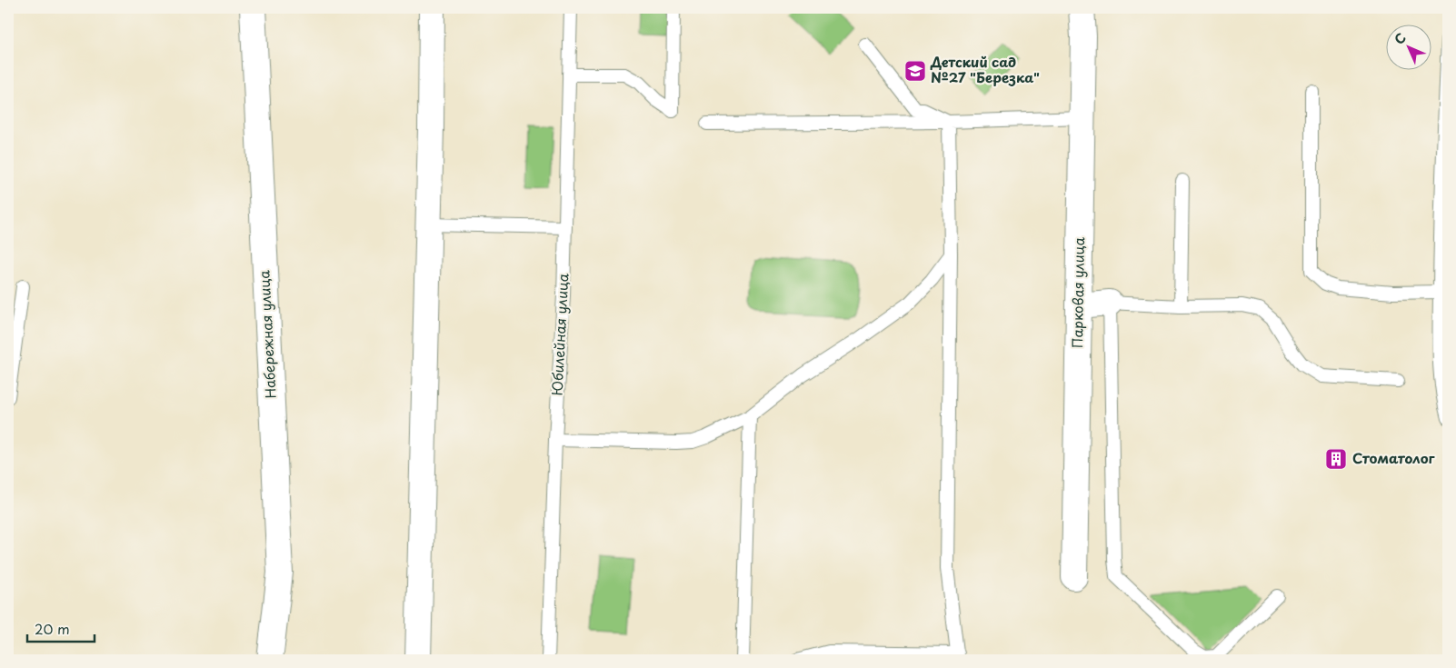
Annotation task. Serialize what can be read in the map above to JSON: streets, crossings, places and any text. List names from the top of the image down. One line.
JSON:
{"streets":{"street":["Парковая улица","Набережная улица"],"lane":["Юбилейная улица"]},"places":{"school or university":["Детский сад №27 \"Березка\""],"building":["Стоматолог"]},"scale_bar":"20 m","north":"top left"}
